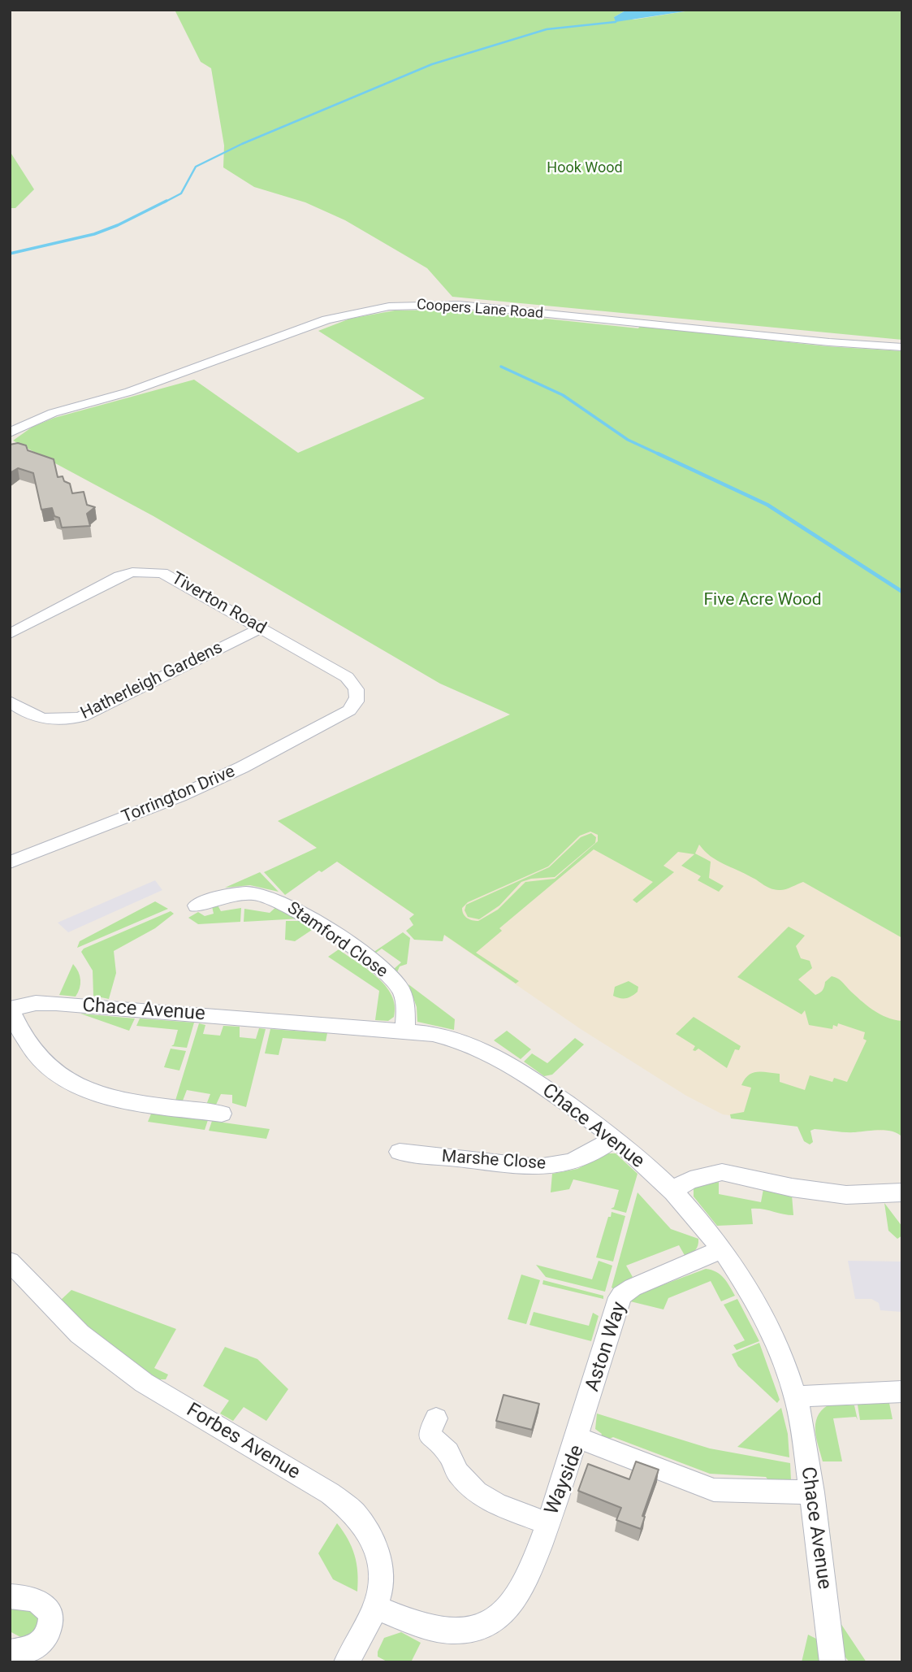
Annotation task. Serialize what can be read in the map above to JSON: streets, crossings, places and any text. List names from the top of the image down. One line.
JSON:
{"streets":{"street":["Coopers Lane Road","Tiverton Road","Hatherleigh Gardens","Torrington Drive","Stamford Close","Chace Avenue","Marshe Close","Aston Way","Forbes Avenue","Wayside"]},"crossings":[["Tiverton Road","Hatherleigh Gardens"],["Tiverton Road","Torrington Drive"],["Stamford Close","Chace Avenue"],["Chace Avenue","Marshe Close"],["Chace Avenue","Aston Way"],["Chace Avenue","Wayside"],["Aston Way","Wayside"],["Forbes Avenue","Wayside"]],"parks":["Hook Wood","Five Acre Wood"]}
